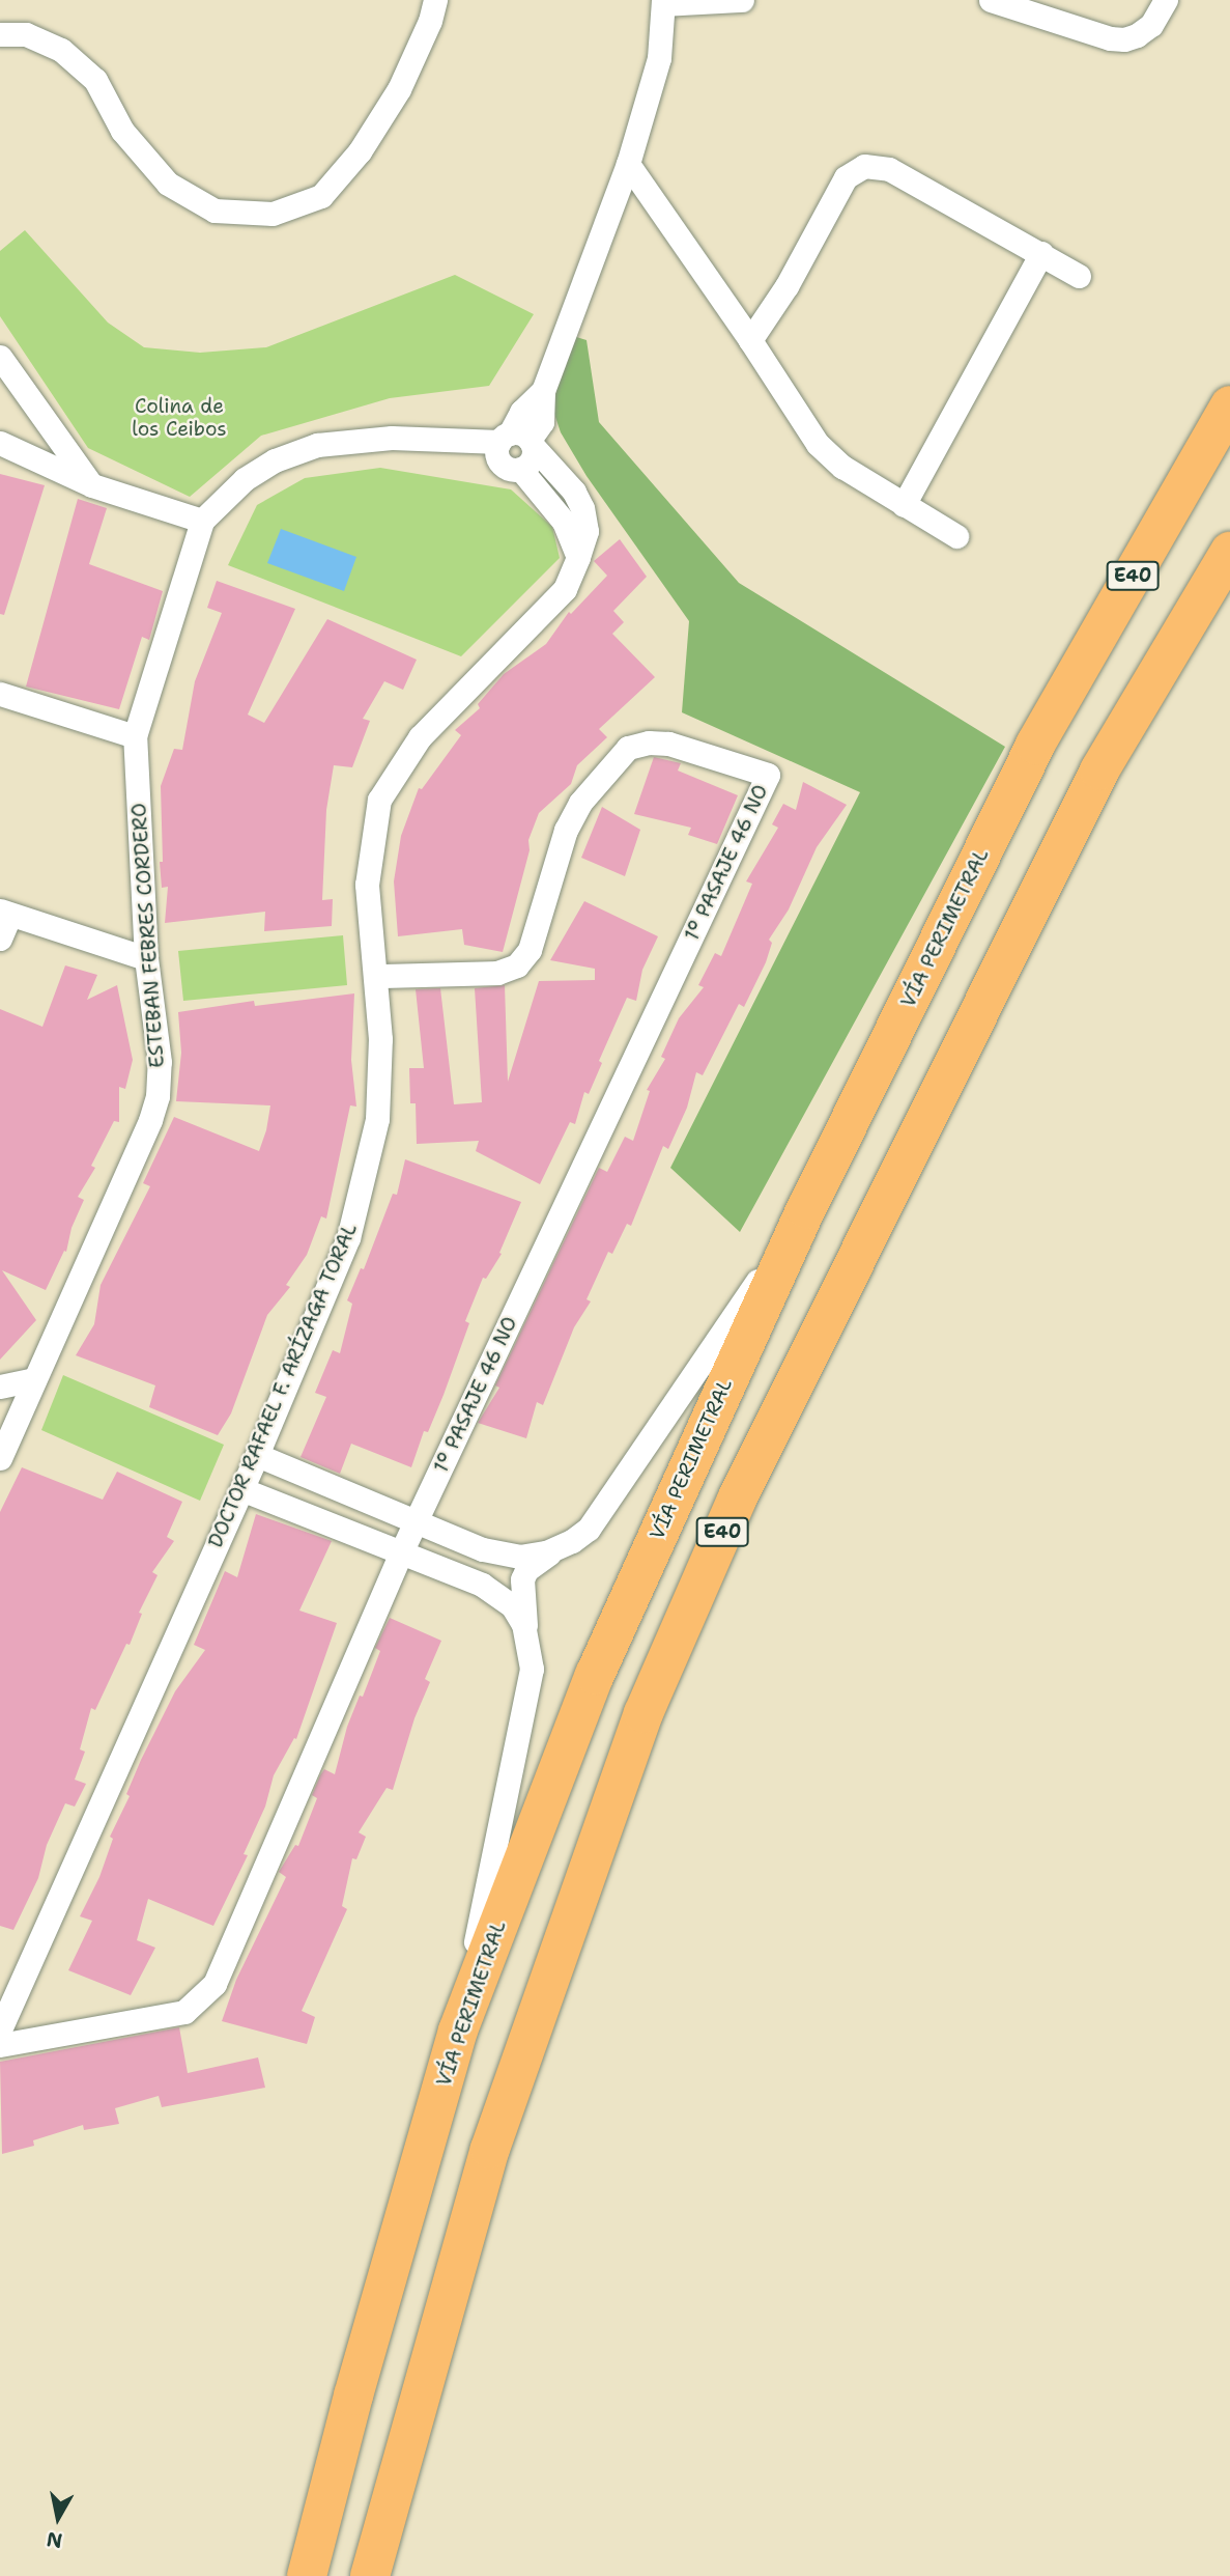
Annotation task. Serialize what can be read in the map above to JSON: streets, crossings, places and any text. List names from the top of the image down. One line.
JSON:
{"streets":{"highway":["E40","VÍA PERIMETRAL"],"street":["1° PASAJE 46 NO","ESTEBAN FEBRES CORDERO","DOCTOR RAFAEL F. ARÍZAGA TORAL"]},"crossings":[["1° PASAJE 46 NO","DOCTOR RAFAEL F. ARÍZAGA TORAL"]],"parks":["Colina de los Ceibos"],"north":"bottom"}
